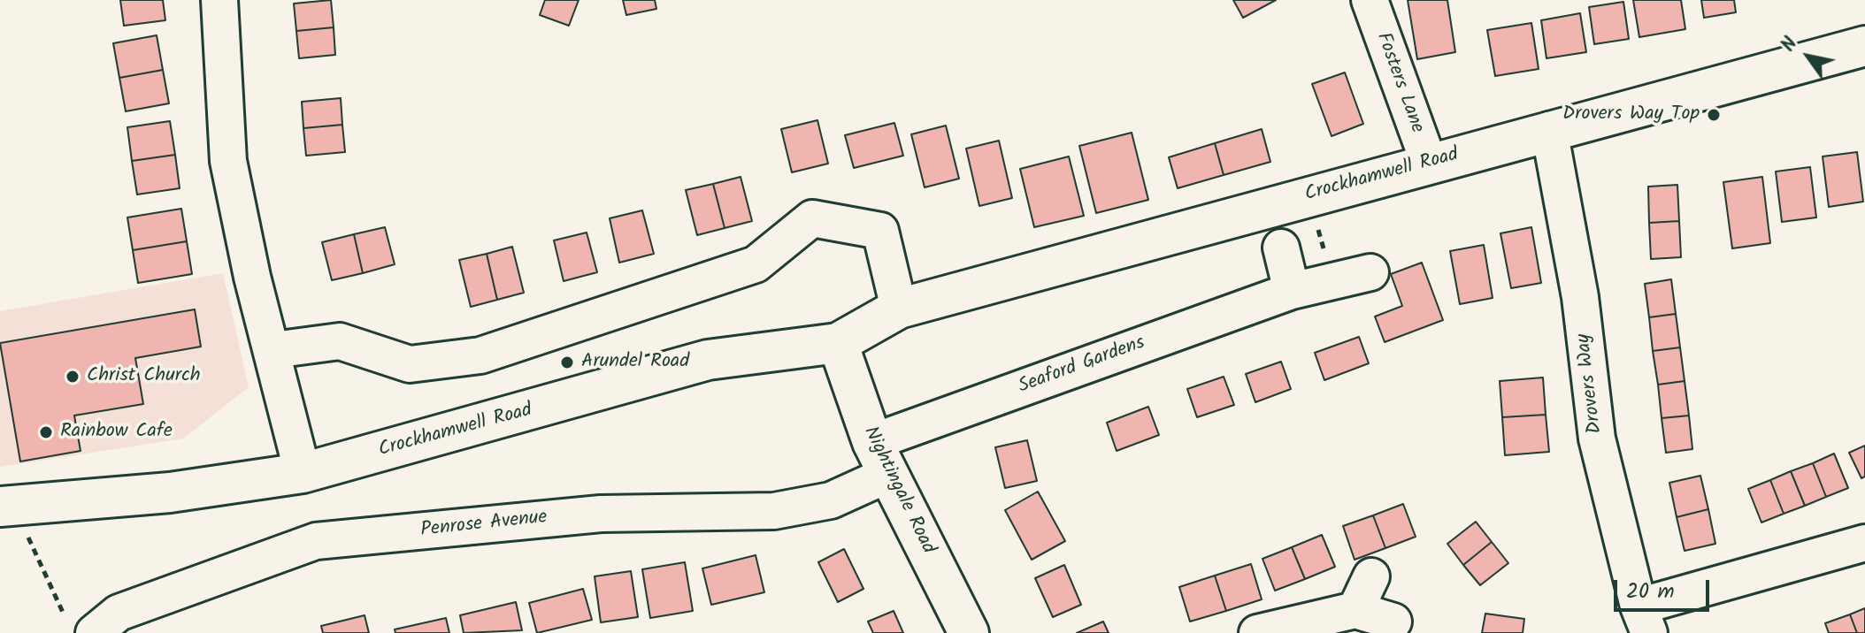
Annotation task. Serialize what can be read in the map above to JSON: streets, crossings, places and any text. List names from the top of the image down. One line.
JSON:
{"streets":{"street":["Fosters Lane","Crockhamwell Road","Seaford Gardens","Drovers Way","Nightingale Road","Penrose Avenue"]},"crossings":[["Fosters Lane","Crockhamwell Road"],["Crockhamwell Road","Drovers Way"],["Crockhamwell Road","Nightingale Road"],["Seaford Gardens","Nightingale Road"],["Seaford Gardens","Penrose Avenue"],["Nightingale Road","Penrose Avenue"]],"places":["Drovers Way Top","Arundel Road","Christ Church","Rainbow Cafe"],"scale_bar":"20 m","north":"top left"}
